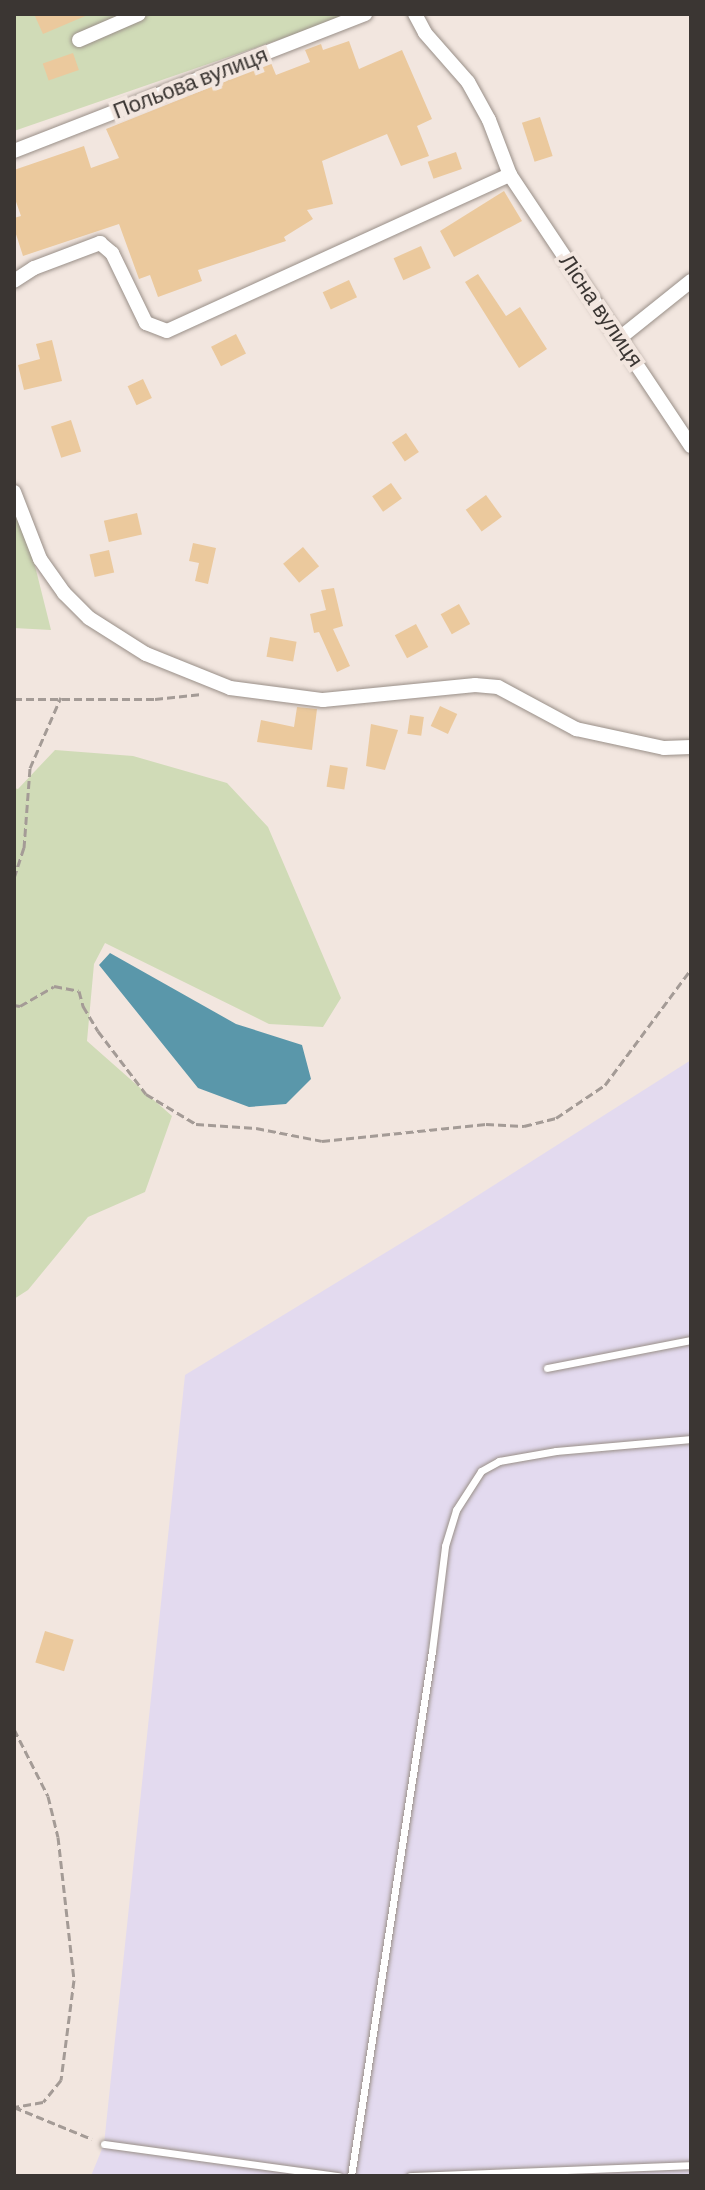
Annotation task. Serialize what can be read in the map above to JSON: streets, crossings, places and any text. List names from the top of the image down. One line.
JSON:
{"streets":{"street":["Польова вулиця","Лісна вулиця"]}}
